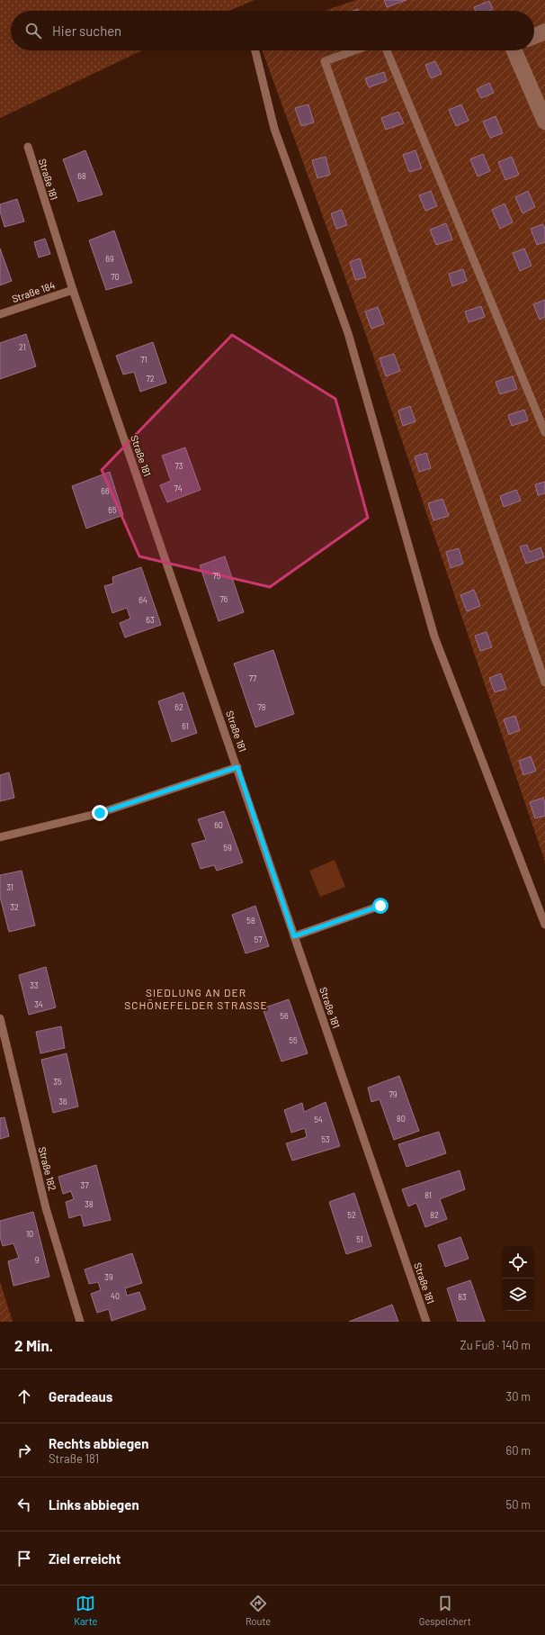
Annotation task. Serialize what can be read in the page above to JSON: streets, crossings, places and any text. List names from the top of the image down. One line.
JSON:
{"streets":{"lane":["Straße 181","Straße 184","Straße 182"]},"crossings":[["Straße 181","Straße 184"]],"districts":["SIEDLUNG AN DER SCHÖNEFELDER STRASSE"],"house_numbers":["68","69","70","21","71","72","73","74","66","65","75","76","64","63","77","62","78","61","60","59","31","32","58","57","33","34","56","55","35","79","36","80","54","53","37","81","38","52","82","10","51","9","39","40","83"],"page":{"search":"Hier suchen","heading":["2 Min.","Zu Fuß · 140 m"],"list":[["Geradeaus","30 m"],["Rechts abbiegen","Straße 181","60 m"],["Links abbiegen","50 m"],"Ziel erreicht"],"nav":["Karte","Route","Gespeichert"]}}
